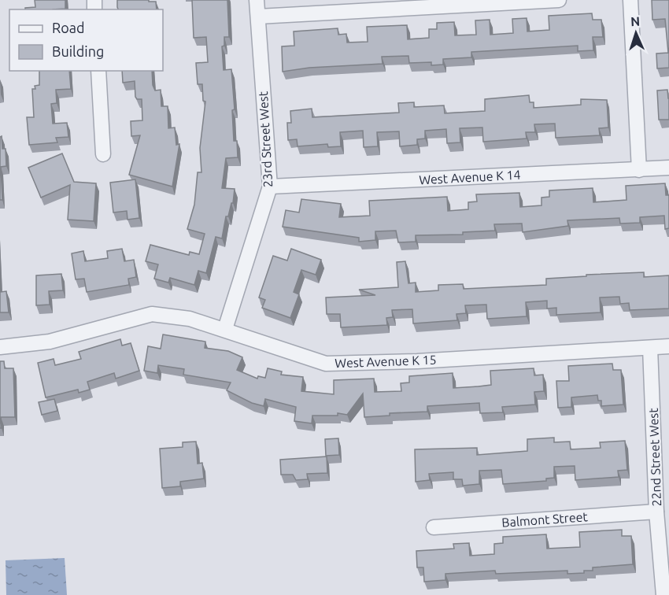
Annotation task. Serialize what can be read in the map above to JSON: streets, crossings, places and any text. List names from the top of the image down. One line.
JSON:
{"streets":{"street":["23rd Street West","West Avenue K 14","West Avenue K 15","22nd Street West","Balmont Street"]},"crossings":[["23rd Street West","West Avenue K 14"],["23rd Street West","West Avenue K 15"],["West Avenue K 15","22nd Street West"],["22nd Street West","Balmont Street"]],"legend":["Road","Building"],"north":"top"}
